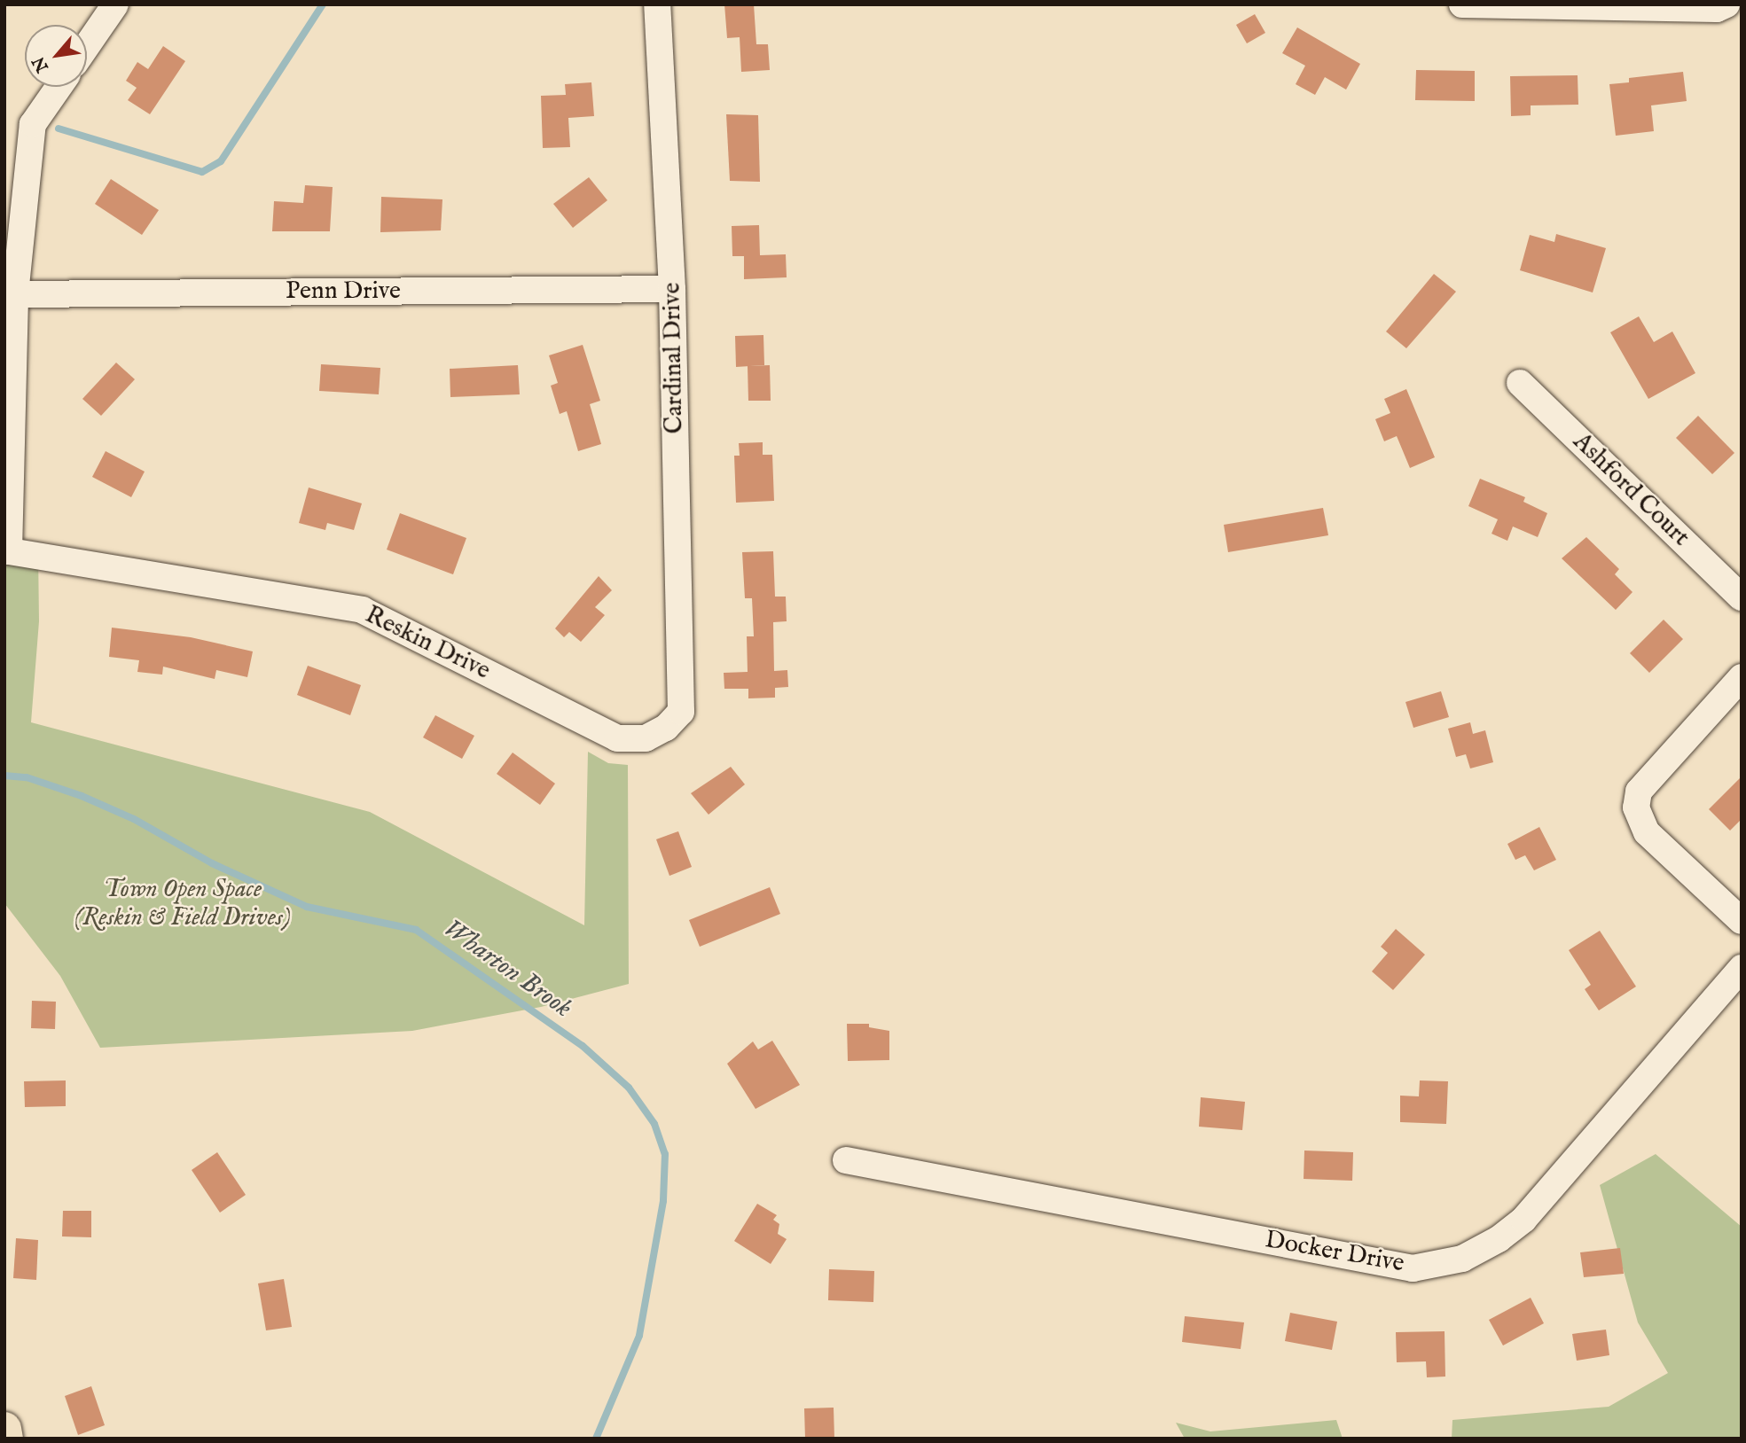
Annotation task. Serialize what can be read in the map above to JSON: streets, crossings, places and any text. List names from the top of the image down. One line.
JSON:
{"streets":{"street":["Penn Drive","Cardinal Drive","Ashford Court","Reskin Drive","Docker Drive"]},"crossings":[["Penn Drive","Cardinal Drive"],["Cardinal Drive","Reskin Drive"]],"water":["Wharton Brook"],"parks":["Town Open Space (Reskin & Field Drives)"],"north":"bottom left"}
